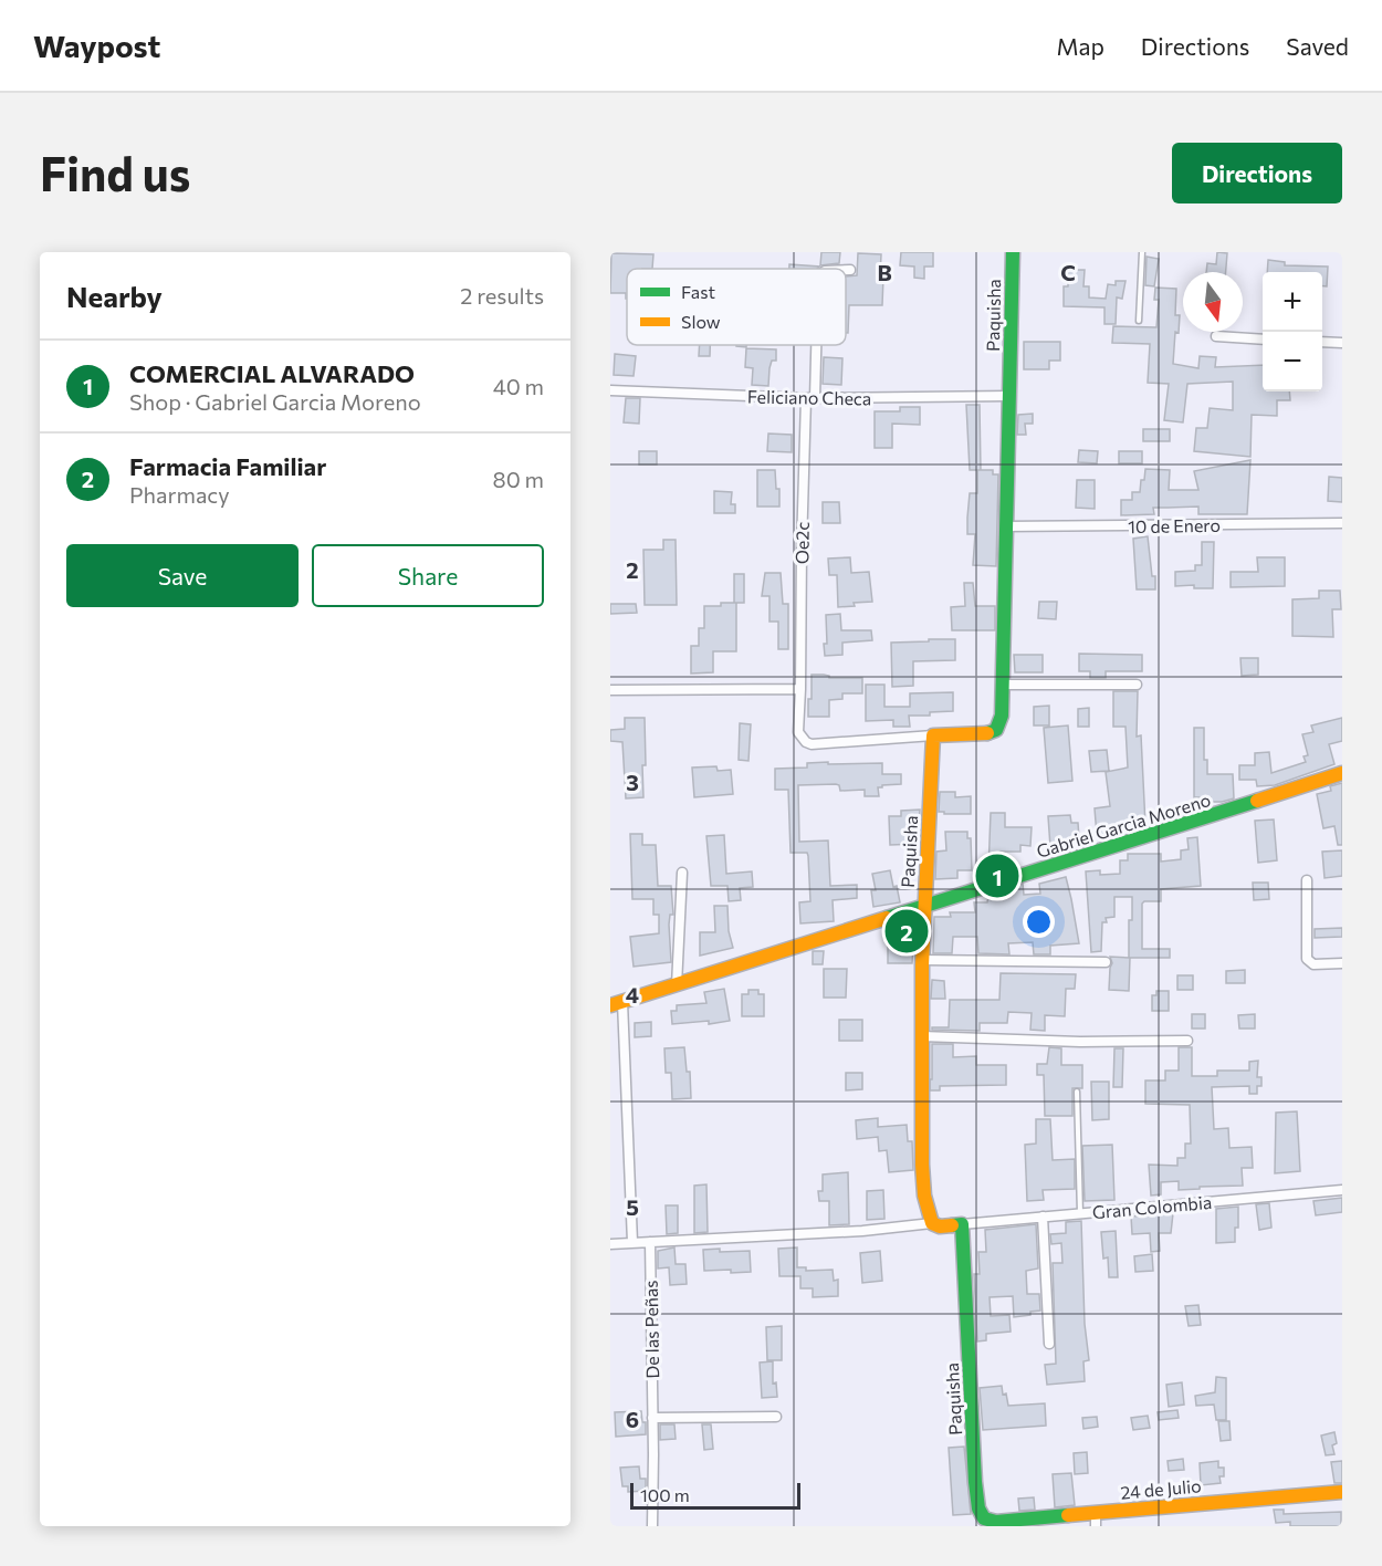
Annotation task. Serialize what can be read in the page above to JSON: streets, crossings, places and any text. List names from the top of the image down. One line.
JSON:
{"streets":{"street":["Paquisha","Feliciano Checa","10 de Enero","Oe2c","Gabriel Garcia Moreno","Gran Colombia","De las Peñas","24 de Julio"]},"crossings":[["Paquisha","Feliciano Checa"],["Paquisha","10 de Enero"],["Paquisha","Oe2c"],["Paquisha","Gabriel Garcia Moreno"],["Paquisha","Gran Colombia"],["Paquisha","24 de Julio"],["Feliciano Checa","Oe2c"]],"legend":["Fast","Slow"],"scale_bar":"100 m","north":"bottom","page":{"header":"Waypost","nav":["Map","Directions","Saved"],"buttons":["Directions",["Save","Share"]],"title":"Find us","heading":["Nearby","2 results"],"map_buttons":["+","−"],"list":[{"mark":"1","name":"COMERCIAL ALVARADO","note":"Shop · Gabriel Garcia Moreno","value":"40 m"},{"mark":"2","name":"Farmacia Familiar","note":"Pharmacy","value":"80 m"}],"pins":["1","2"],"scale":"100 m"},"grid":{"columns":["B","C"],"rows":["2","3","4","5","6"]}}
